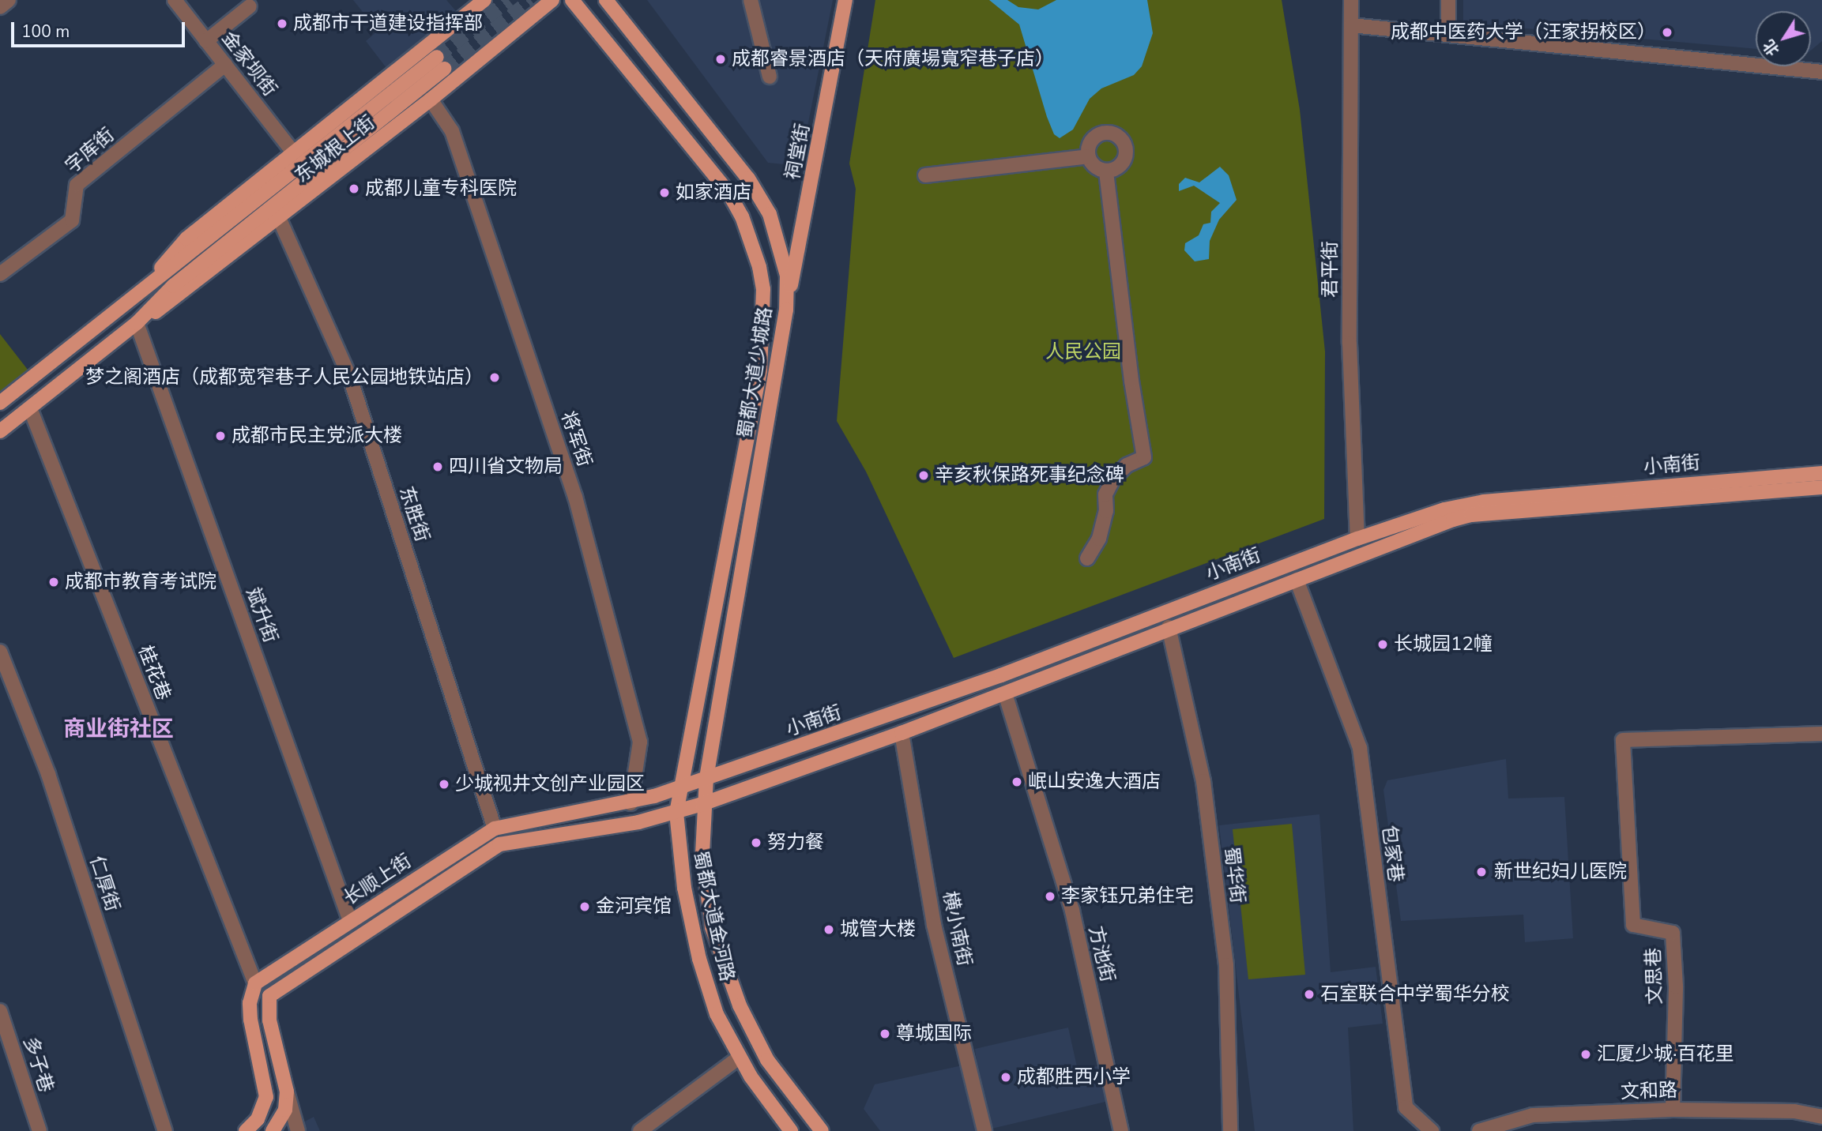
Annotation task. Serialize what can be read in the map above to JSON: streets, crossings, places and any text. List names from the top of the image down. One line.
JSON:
{"streets":{"main road":["东城根上街","祠堂街","蜀都大道少城路","小南街","长顺上街","蜀都大道金河路"],"street":["金家坝街","字库街","君平街","将军街","东胜街","斌升街","桂花巷","包家巷","蜀华街","仁厚街","横小南街","方池街","文思巷","多子巷","文和路"]},"crossings":[["金家坝街","东城根上街"],["金家坝街","字库街"],["东城根上街","将军街"],["东城根上街","东胜街"],["东城根上街","斌升街"],["东城根上街","桂花巷"],["祠堂街","蜀都大道少城路"],["君平街","小南街"],["蜀都大道少城路","小南街"],["蜀都大道少城路","长顺上街"],["蜀都大道少城路","蜀都大道金河路"],["将军街","长顺上街"],["小南街","包家巷"],["小南街","蜀华街"],["小南街","长顺上街"],["小南街","蜀都大道金河路"],["小南街","横小南街"],["小南街","方池街"],["东胜街","长顺上街"],["斌升街","长顺上街"],["桂花巷","长顺上街"],["长顺上街","蜀都大道金河路"],["文思巷","文和路"]],"districts":["商业街社区"],"parks":["人民公园"],"places":["成都市干道建设指挥部","成都中医药大学（汪家拐校区）","成都睿景酒店（天府廣場寬窄巷子店）","成都儿童专科医院","如家酒店","梦之阁酒店（成都宽窄巷子人民公园地铁站店）","成都市民主党派大楼","四川省文物局","辛亥秋保路死事纪念碑","成都市教育考试院","长城园12幢","岷山安逸大酒店","少城视井文创产业园区","努力餐","新世纪妇儿医院","李家钰兄弟住宅","金河宾馆","城管大楼","石室联合中学蜀华分校","尊城国际","汇厦少城·百花里","成都胜西小学"],"scale_bar":"100 m","north":"bottom left"}
